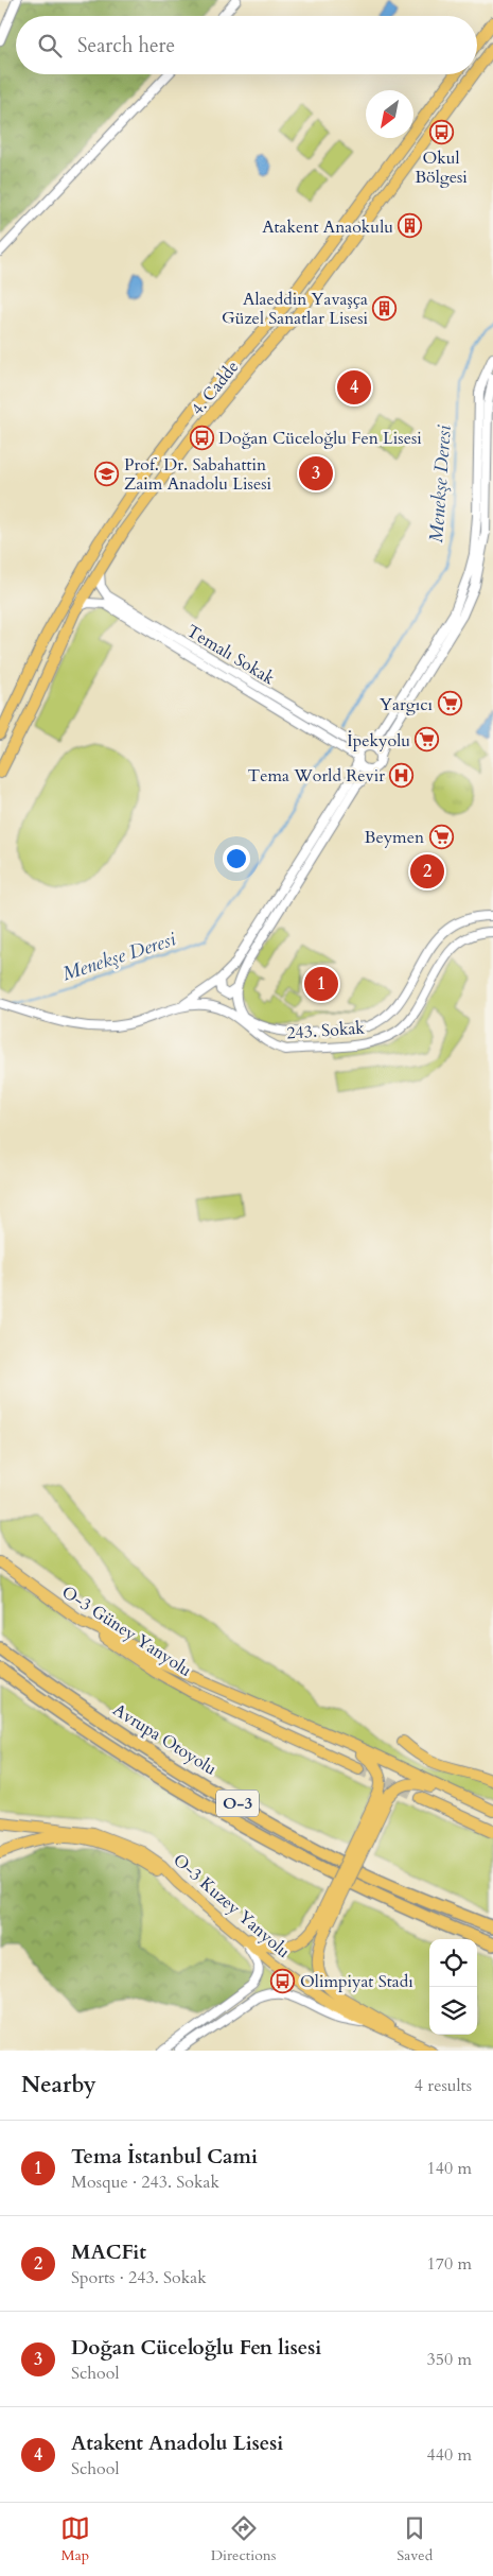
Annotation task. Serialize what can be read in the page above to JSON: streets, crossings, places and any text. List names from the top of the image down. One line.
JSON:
{"streets":{"highway":["Avrupa Otoyolu","O-3"],"main road":["4. Cadde","O-3 Güney Yanyolu","O-3 Kuzey Yanyolu"],"street":["Temalı Sokak","243. Sokak"]},"crossings":[["4. Cadde","Temalı Sokak"]],"water":["Menekşe Deresi"],"places":{"bus stop":["Okul Bölgesi","Doğan Cüceloğlu Fen Lisesi","Olimpiyat Stadı"],"building":["Atakent Anaokulu","Alaeddin Yavaşça Güzel Sanatlar Lisesi"],"school or university":["Prof. Dr. Sabahattin Zaim Anadolu Lisesi"],"supermarket":["Yargıcı","İpekyolu","Beymen"],"hospital":["Tema World Revir"]},"north":"bottom left","page":{"search":"Search here","pins":["4","3","2","1"],"heading":["Nearby","4 results"],"list":[{"mark":"1","name":"Tema İstanbul Cami","note":"Mosque · 243. Sokak","value":"140 m"},{"mark":"2","name":"MACFit","note":"Sports · 243. Sokak","value":"170 m"},{"mark":"3","name":"Doğan Cüceloğlu Fen lisesi","note":"School","value":"350 m"},{"mark":"4","name":"Atakent Anadolu Lisesi","note":"School","value":"440 m"}],"nav":["Map","Directions","Saved"]}}
